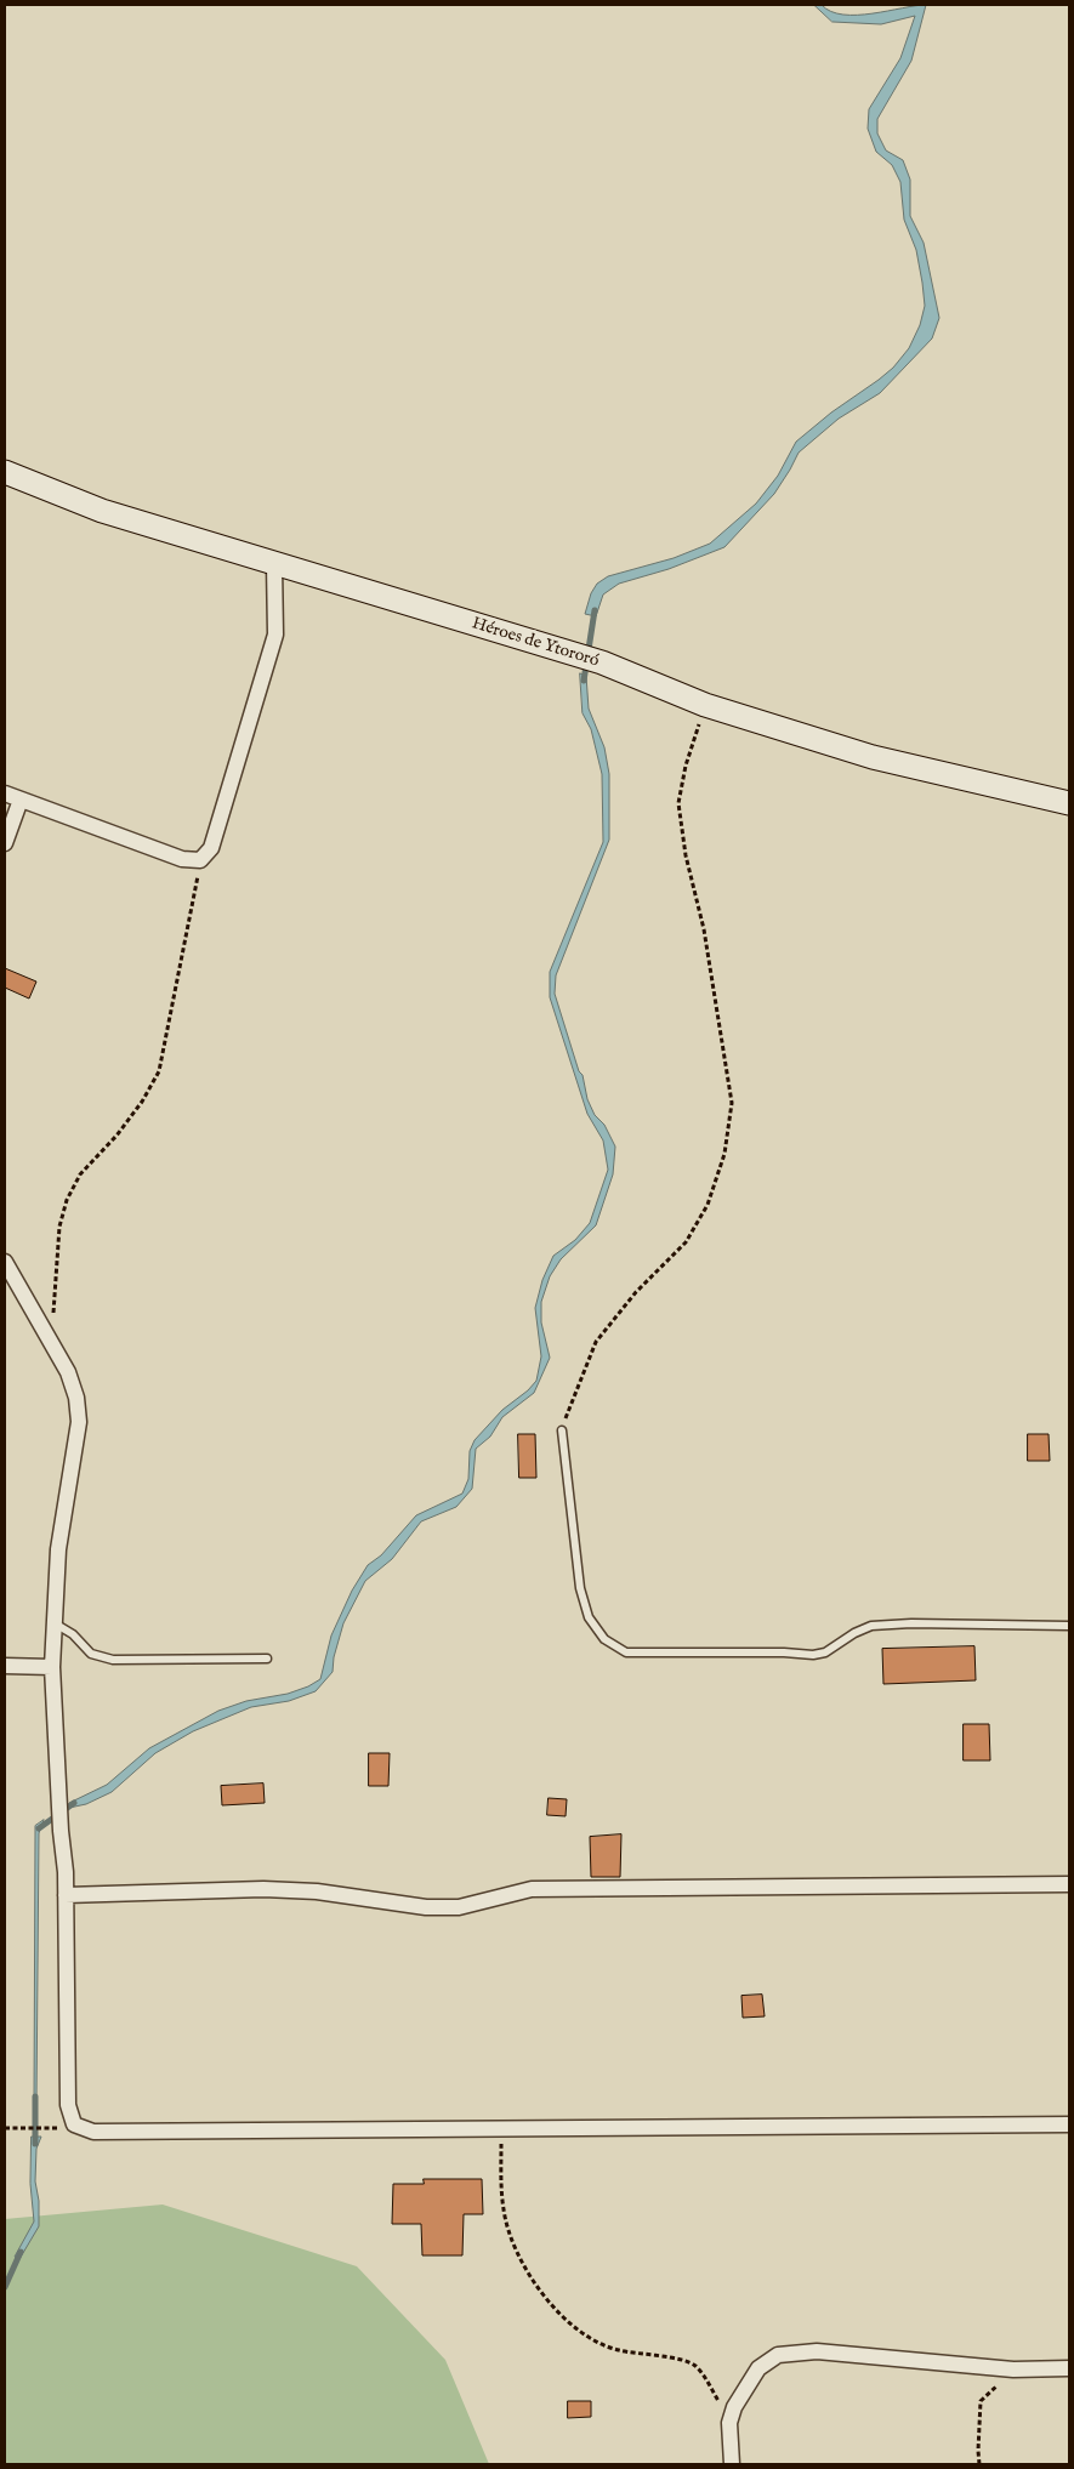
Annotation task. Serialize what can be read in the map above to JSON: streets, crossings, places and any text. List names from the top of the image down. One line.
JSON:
{"streets":{"main road":["Héroes de Ytororó"]}}
